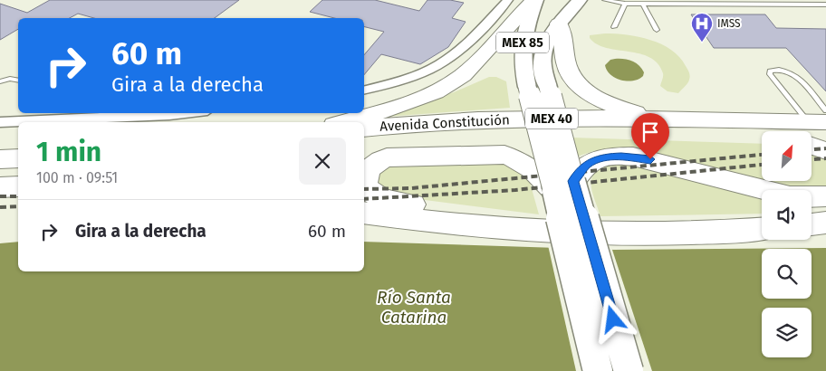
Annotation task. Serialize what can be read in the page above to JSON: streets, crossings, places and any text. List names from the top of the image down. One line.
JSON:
{"streets":{"highway":["MEX 85","MEX 40","Avenida Constitución"]},"water":["Río Santa Catarina"],"places":{"hospital":["IMSS"]},"north":"top right","page":{"turn":["60 m","Gira a la derecha"],"heading":["1 min","100 m · 09:51"],"list":[{"name":"Gira a la derecha","value":"60 m"}]}}
